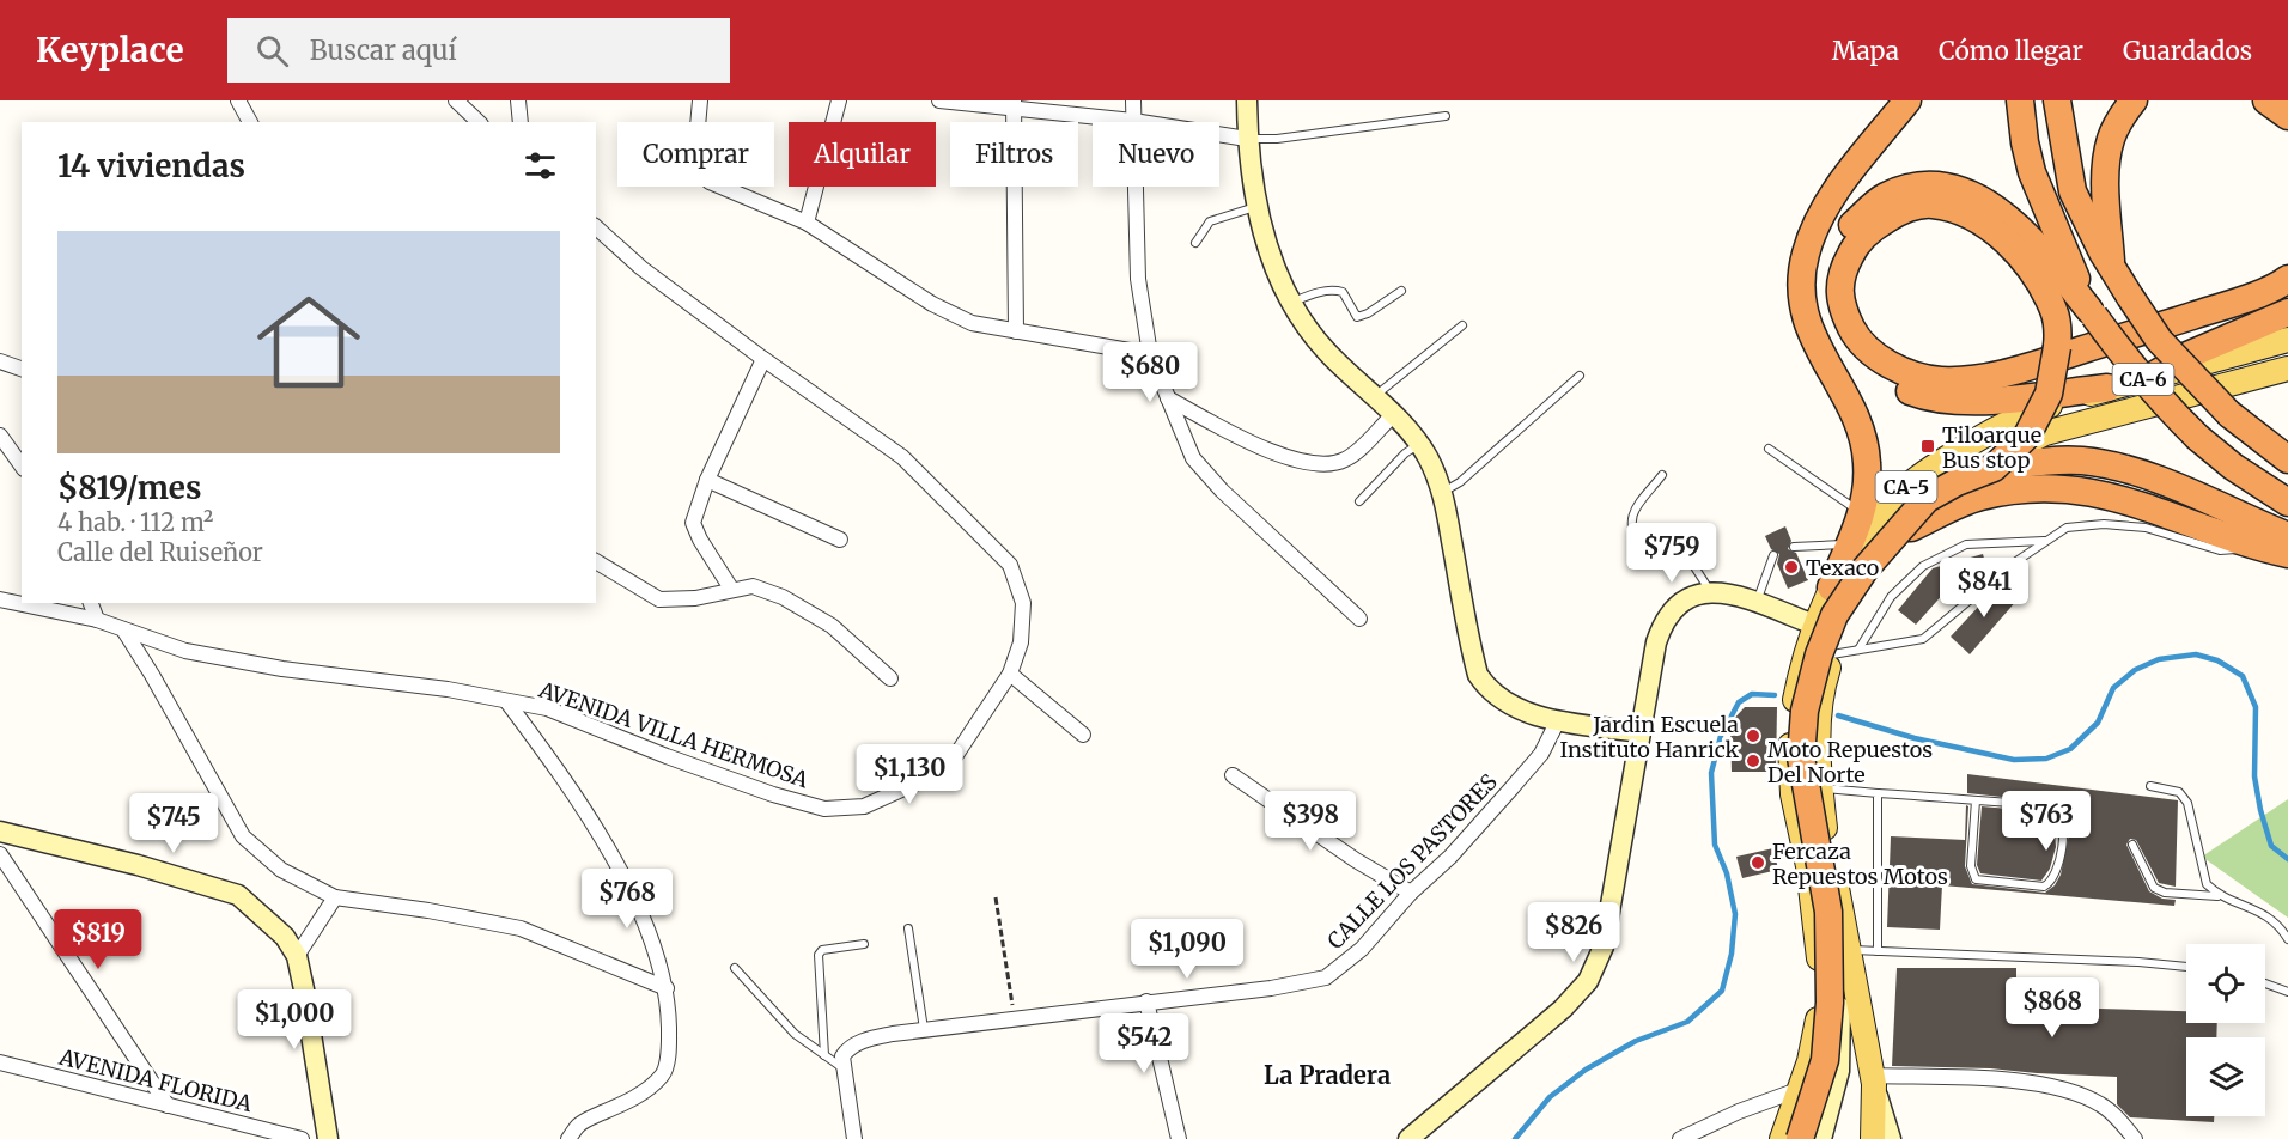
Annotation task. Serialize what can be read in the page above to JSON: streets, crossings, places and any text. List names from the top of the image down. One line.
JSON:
{"streets":{"highway":["CA-6"],"main road":["CA-5"],"street":["AVENIDA VILLA HERMOSA","CALLE LOS PASTORES","AVENIDA FLORIDA"]},"districts":["La Pradera"],"places":{"transit":["Tiloarque Bus stop"],"other":["Texaco","Jardin Escuela Instituto Hanrick","Moto Repuestos Del Norte","Fercaza Repuestos Motos"]},"page":{"header":"Keyplace","search":"Buscar aquí","nav":["Mapa","Cómo llegar","Guardados"],"chip":["Comprar","Alquilar","Filtros","Nuevo"],"heading":"14 viviendas","list":[{"name":"$819/mes","note":"4 hab. · 112 m² · Calle del Ruiseñor"}],"price":["$680","$759","$841","$1,130","$398","$763","$745","$768","$826","$819","$1,090","$868","$1,000","$542"]}}
